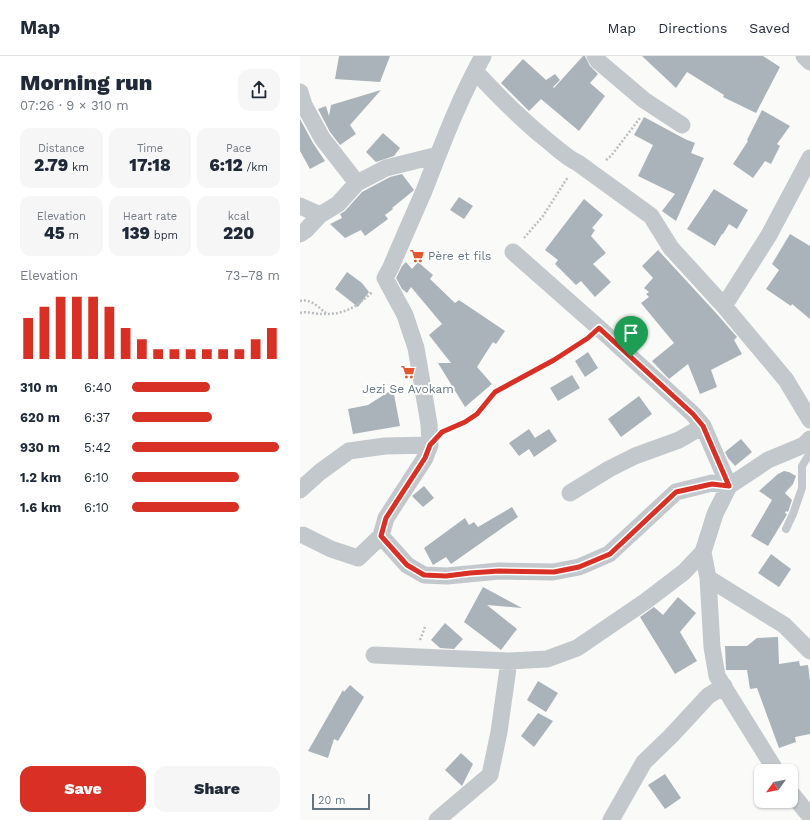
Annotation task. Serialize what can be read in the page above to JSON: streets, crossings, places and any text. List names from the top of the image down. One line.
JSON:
{"places":{"supermarket":["Père et fils","Jezi Se Avokam"]},"scale_bar":"20 m","north":"bottom left","page":{"header":"Map","nav":["Map","Directions","Saved"],"heading":["Morning run","07:26 · 9 × 310 m"],"stats":[["Distance","2.79 km"],["Time","17:18"],["Pace","6:12 /km"],["Elevation","45 m"],["Heart rate","139 bpm"],["kcal","220"]],"chart":["Elevation","73–78 m"],"list":[{"name":"310 m","note":"6:40"},{"name":"620 m","note":"6:37"},{"name":"930 m","note":"5:42"},{"name":"1.2 km","note":"6:10"},{"name":"1.6 km","note":"6:10"}],"buttons":["Save","Share"],"scale":"20 m"}}
